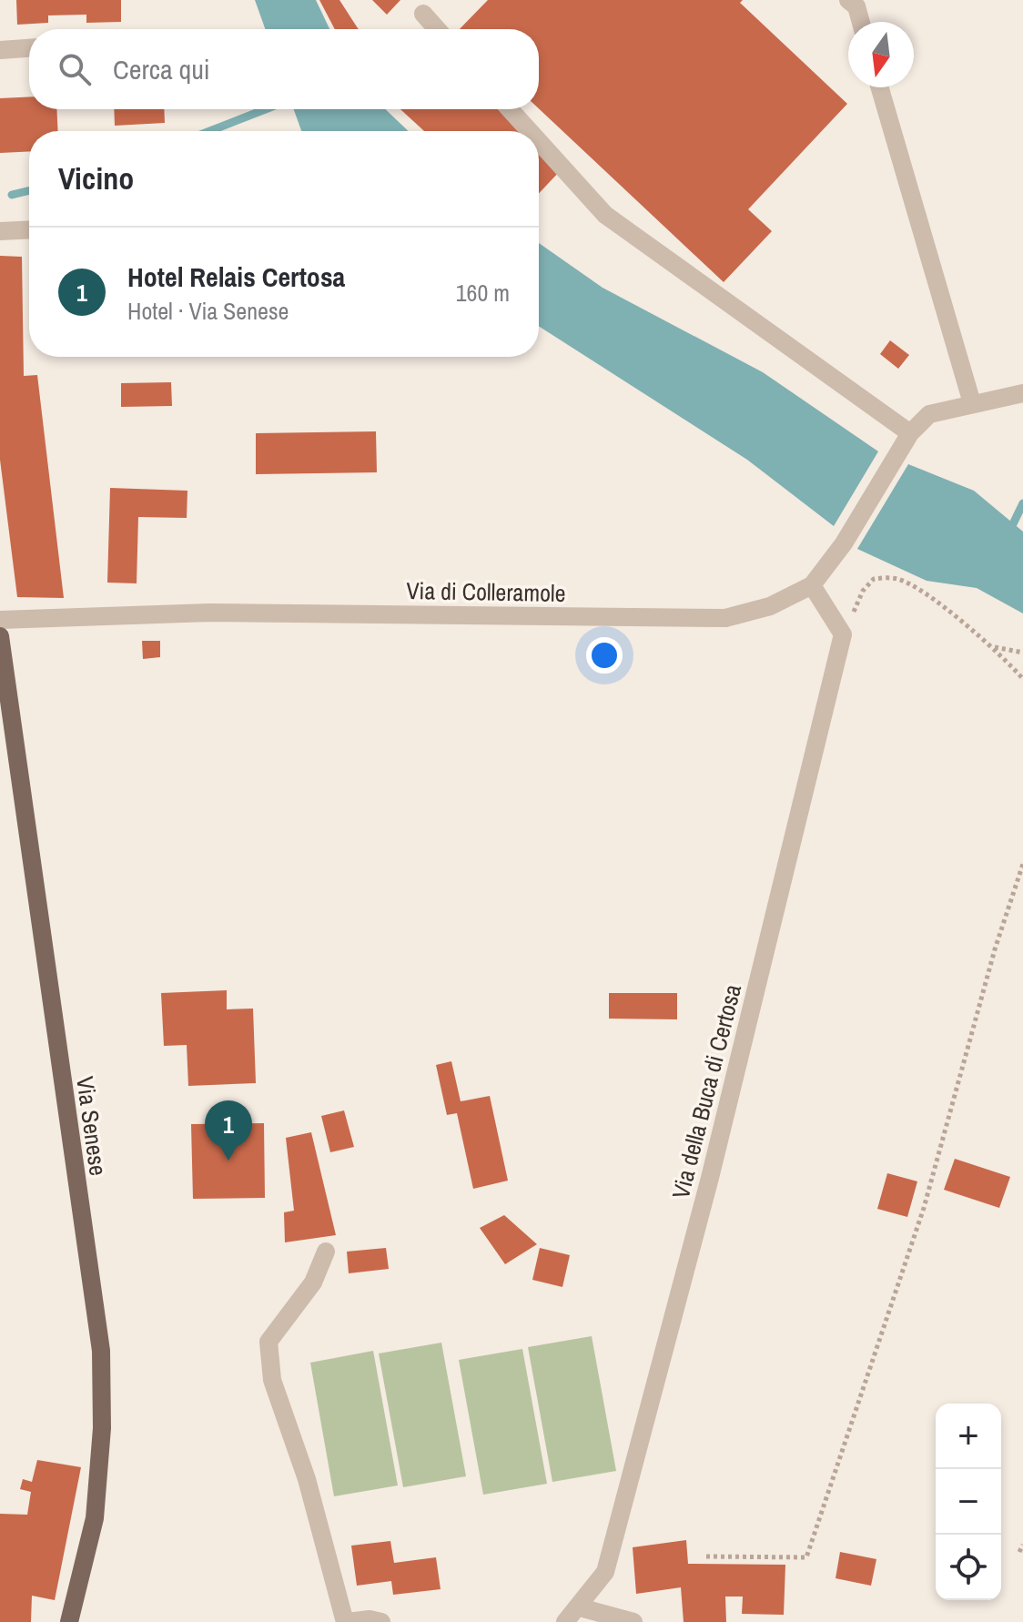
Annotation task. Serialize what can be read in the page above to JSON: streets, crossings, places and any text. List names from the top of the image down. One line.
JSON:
{"streets":{"main road":["Via Senese"],"street":["Via di Colleramole","Via della Buca di Certosa"]},"north":"bottom","page":{"search":"Cerca qui","heading":"Vicino","list":[{"mark":"1","name":"Hotel Relais Certosa","note":"Hotel · Via Senese","value":"160 m"}],"pins":"1","map_buttons":["+","−"]}}
